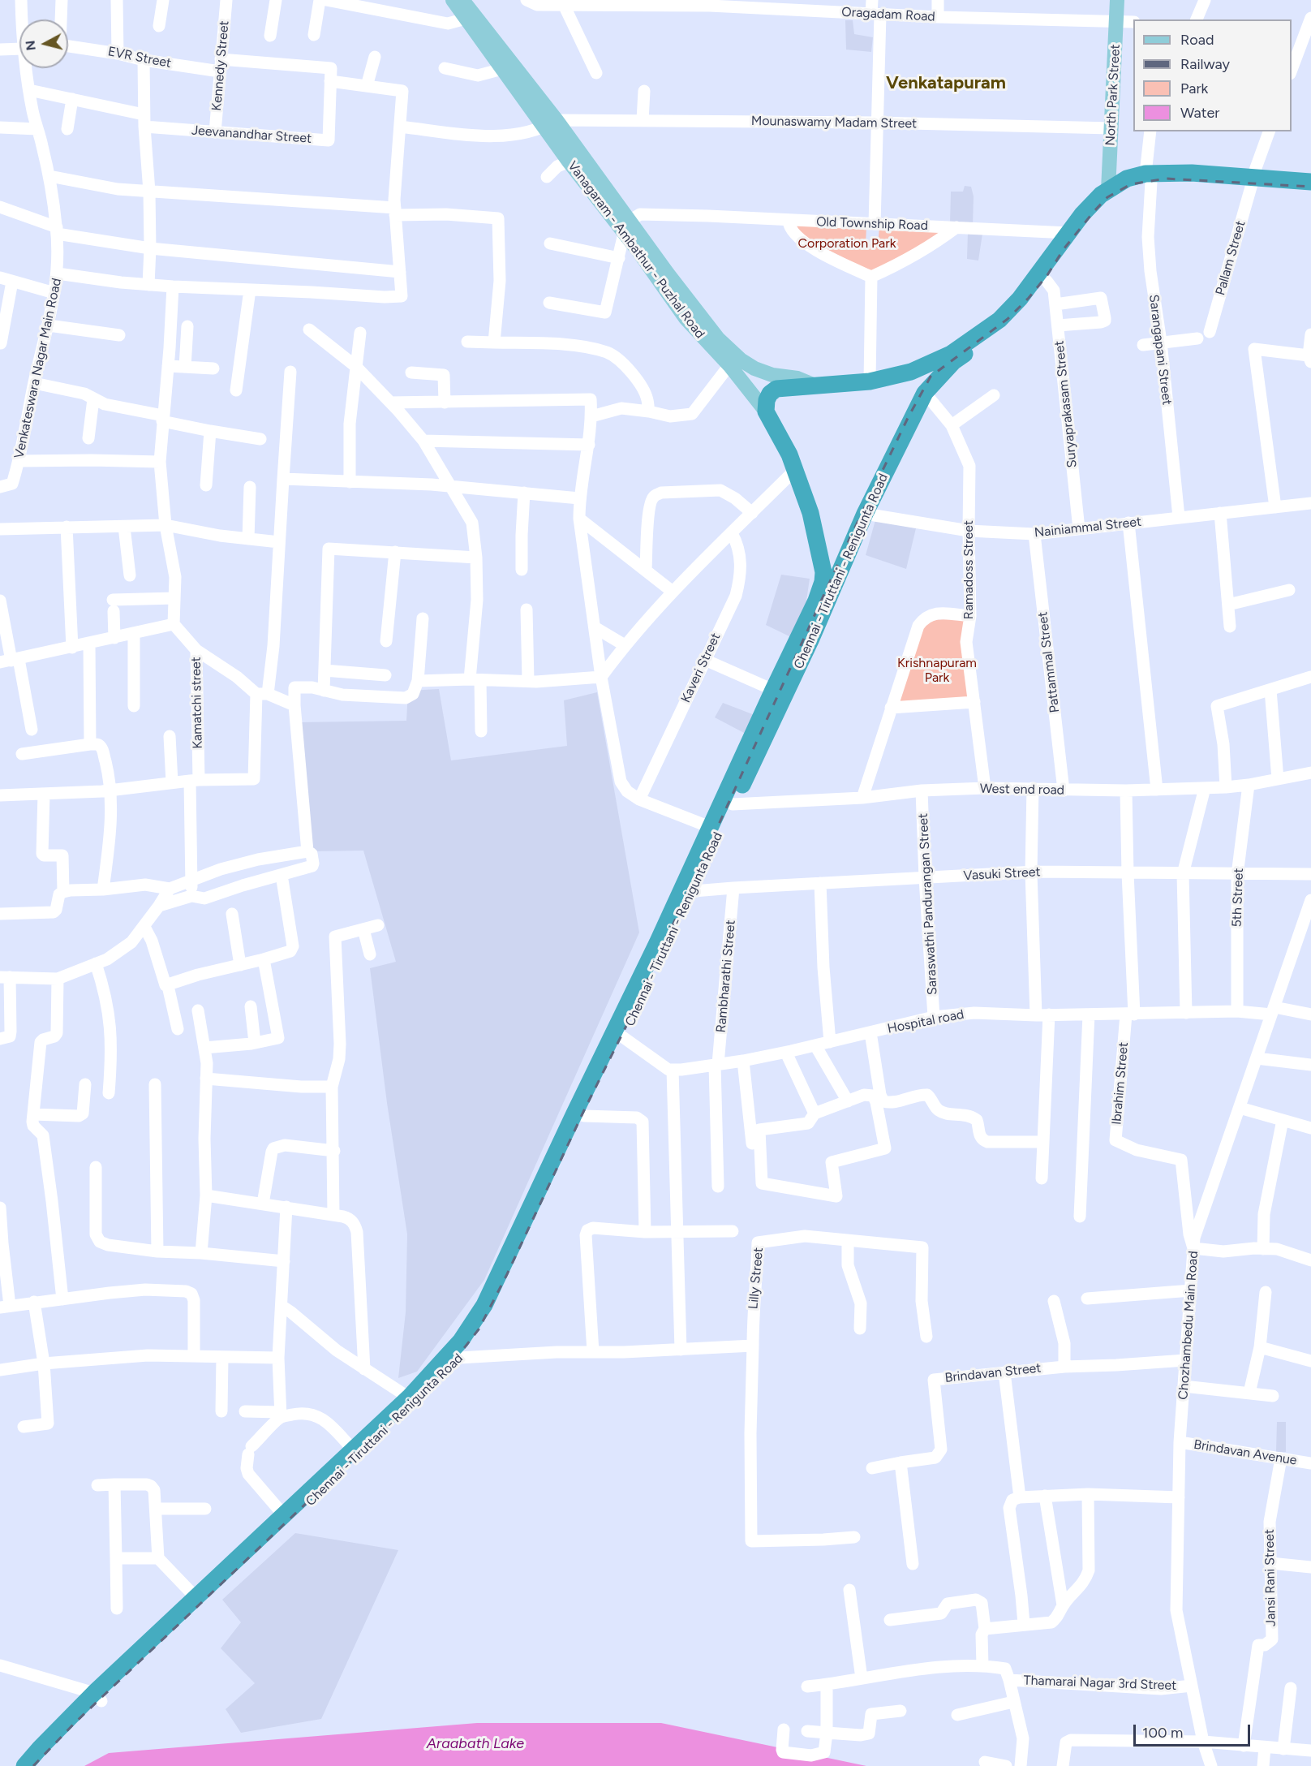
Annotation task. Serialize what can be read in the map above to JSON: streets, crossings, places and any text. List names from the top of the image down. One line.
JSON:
{"streets":{"highway":["Vanagaram - Ambathur - Puzhal Road","Chennai - Tiruttani - Renigunta Road"],"main road":["North Park Street"],"street":["Oragadam Road","EVR Street","Kennedy Street","Mounaswamy Madam Street","Jeevanandhar Street","Old Township Road","Pallam Street","Sarangapani Street","Venkateswara Nagar Main Road","Suryaprakasam Street","Nainiammal Street","Ramadoss Street","Pattammal Street","Kaveri Street","Kamatchi street","West end road","Vasuki Street","5th Street","Saraswathi Pandurangan Street","Rambharathi Street","Hospital road","Ibrahim Street","Lilly Street","Chozhambedu Main Road","Brindavan Street","Brindavan Avenue","Jansi Rani Street","Thamarai Nagar 3rd Street"]},"crossings":[["Oragadam Road","North Park Street"],["EVR Street","Kennedy Street"],["EVR Street","Jeevanandhar Street"],["Kennedy Street","Jeevanandhar Street"],["North Park Street","Mounaswamy Madam Street"],["North Park Street","Chennai - Tiruttani - Renigunta Road"],["Mounaswamy Madam Street","Vanagaram - Ambathur - Puzhal Road"],["Jeevanandhar Street","Venkateswara Nagar Main Road"],["Old Township Road","Vanagaram - Ambathur - Puzhal Road"],["Old Township Road","Chennai - Tiruttani - Renigunta Road"],["Vanagaram - Ambathur - Puzhal Road","Chennai - Tiruttani - Renigunta Road"],["Pallam Street","Chennai - Tiruttani - Renigunta Road"],["Sarangapani Street","Nainiammal Street"],["Sarangapani Street","Chennai - Tiruttani - Renigunta Road"],["Suryaprakasam Street","Nainiammal Street"],["Suryaprakasam Street","Chennai - Tiruttani - Renigunta Road"],["Nainiammal Street","Ramadoss Street"],["Nainiammal Street","Chennai - Tiruttani - Renigunta Road"],["Nainiammal Street","Pattammal Street"],["Ramadoss Street","Chennai - Tiruttani - Renigunta Road"],["Ramadoss Street","West end road"],["Chennai - Tiruttani - Renigunta Road","West end road"],["Chennai - Tiruttani - Renigunta Road","Vasuki Street"],["Pattammal Street","West end road"],["West end road","5th Street"],["West end road","Saraswathi Pandurangan Street"],["Vasuki Street","5th Street"],["Vasuki Street","Saraswathi Pandurangan Street"],["Vasuki Street","Rambharathi Street"],["5th Street","Hospital road"],["Saraswathi Pandurangan Street","Hospital road"],["Rambharathi Street","Hospital road"],["Hospital road","Ibrahim Street"],["Hospital road","Chozhambedu Main Road"],["Ibrahim Street","Chozhambedu Main Road"],["Chozhambedu Main Road","Brindavan Street"],["Chozhambedu Main Road","Brindavan Avenue"],["Chozhambedu Main Road","Thamarai Nagar 3rd Street"],["Brindavan Avenue","Jansi Rani Street"]],"districts":["Venkatapuram"],"water":["Araabath Lake"],"parks":["Corporation Park","Krishnapuram Park"],"legend":["Road","Railway","Park","Water"],"scale_bar":"100 m","north":"left"}
